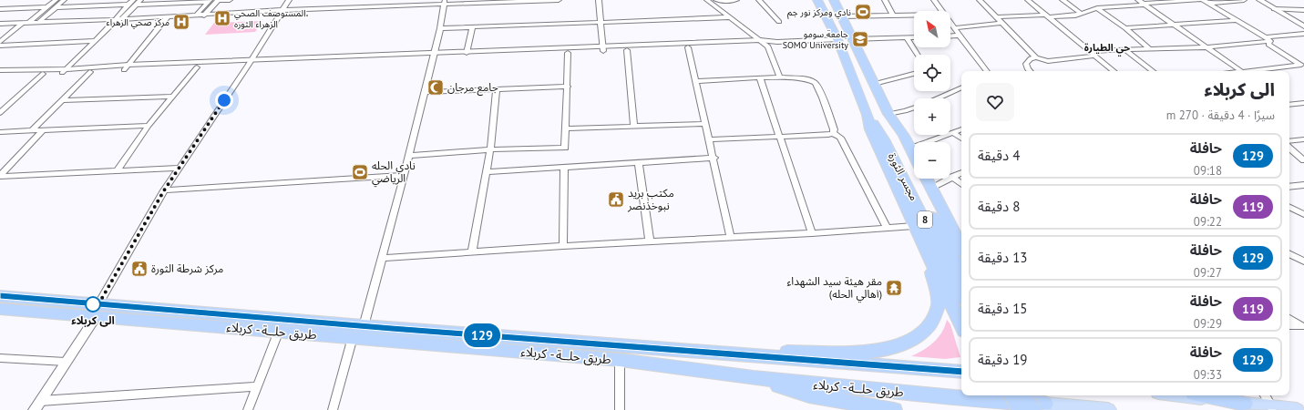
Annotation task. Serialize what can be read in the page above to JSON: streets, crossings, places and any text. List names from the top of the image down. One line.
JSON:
{"streets":{"highway":["مجسر الثورة","8","طريق حلــة - كربلاء"]},"crossings":[["مجسر الثورة","8"]],"districts":["حي الطيارة"],"places":{"sports":["نادي ومركز نور جم","نادي الحله الرياضي"],"hospital":["المستوصف الصحي، الزهراء الثوره","مركز صحي الزهراء"],"school or university":["جامعة سومو SOMO University"],"mosque":["جامع مرجان"],"public building":["مكتب بريد نبوخذنصر","مركز شرطة الثورة"],"temple":["مقر هيئة سيد الشهداء (اهالي الحله)"],"other":["الى كربلاء"]},"lines":["bus line 129"],"north":"top left","page":{"on_map":"129","map_buttons":["+","−"],"heading":["الى كربلاء","سيرًا · 4 دقيقة · 270 m"],"list":[{"mark":"129","name":"حافلة","note":"09:18","value":"4 دقيقة"},{"mark":"119","name":"حافلة","note":"09:22","value":"8 دقيقة"},{"mark":"129","name":"حافلة","note":"09:27","value":"13 دقيقة"},{"mark":"119","name":"حافلة","note":"09:29","value":"15 دقيقة"},{"mark":"129","name":"حافلة","note":"09:33","value":"19 دقيقة"}]}}
